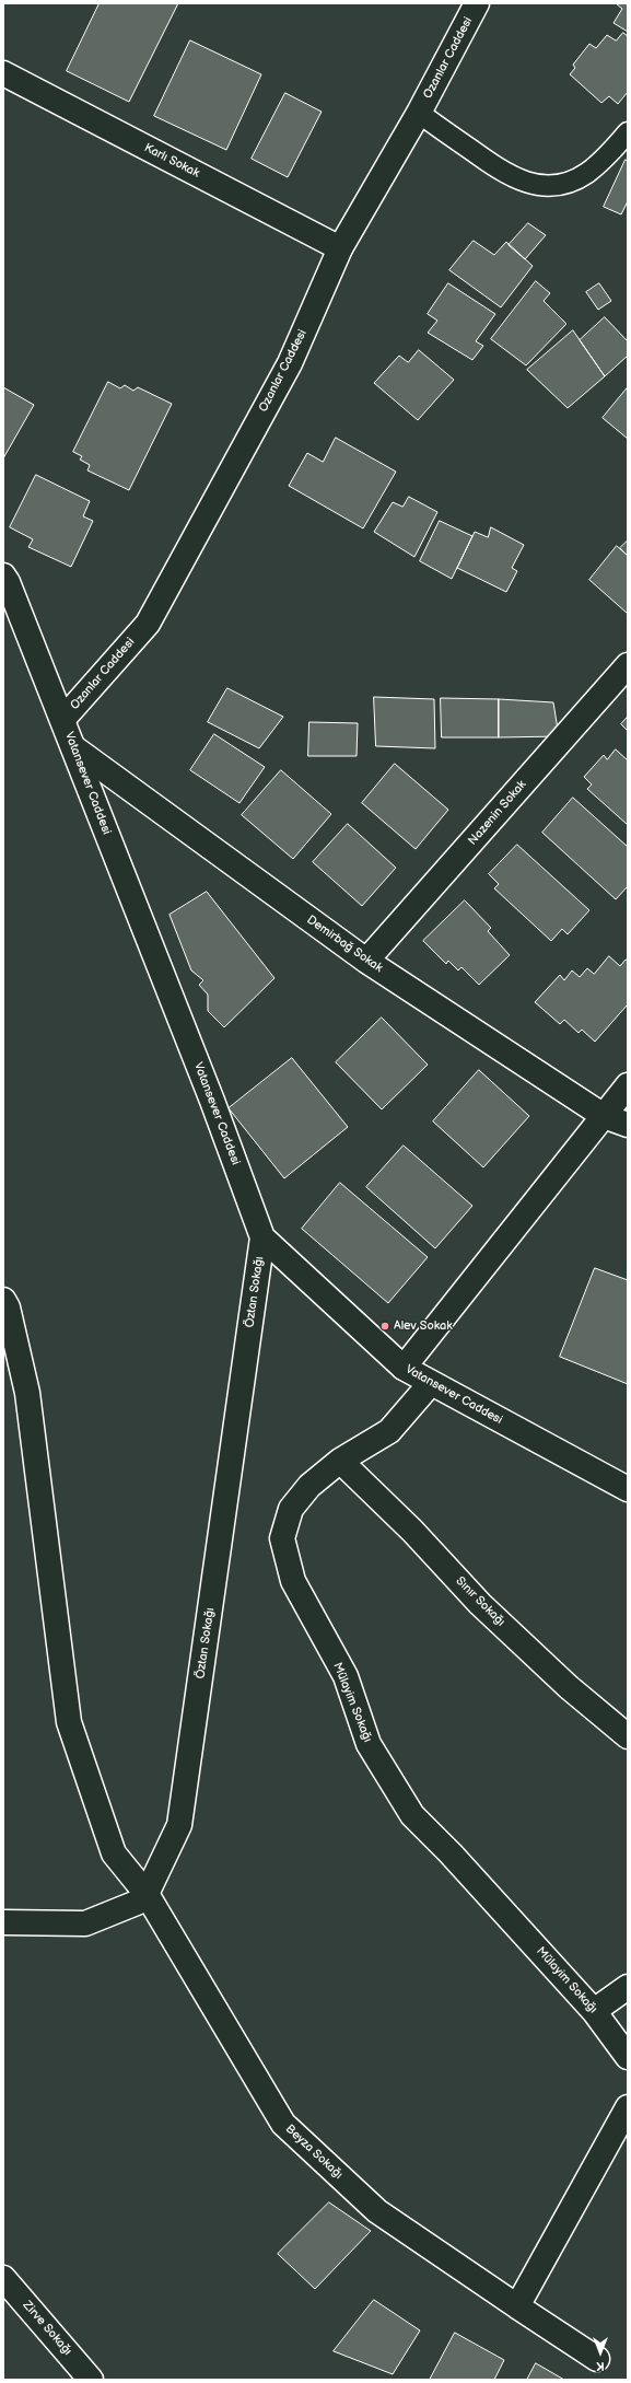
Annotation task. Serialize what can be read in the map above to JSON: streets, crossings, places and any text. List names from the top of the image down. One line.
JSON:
{"streets":{"street":["Ozanlar Caddesi","Karlı Sokak","Vatansever Caddesi","Nazenin Sokak","Demirbağ Sokak","Öztan Sokağı","Sınır Sokağı","Mülayim Sokağı","Beyza Sokağı","Zirve Sokağı"]},"crossings":[["Ozanlar Caddesi","Karlı Sokak"],["Ozanlar Caddesi","Vatansever Caddesi"],["Vatansever Caddesi","Demirbağ Sokak"],["Vatansever Caddesi","Öztan Sokağı"],["Vatansever Caddesi","Mülayim Sokağı"],["Nazenin Sokak","Demirbağ Sokak"],["Öztan Sokağı","Beyza Sokağı"],["Sınır Sokağı","Mülayim Sokağı"]],"places":["Alev Sokak"],"north":"bottom"}
